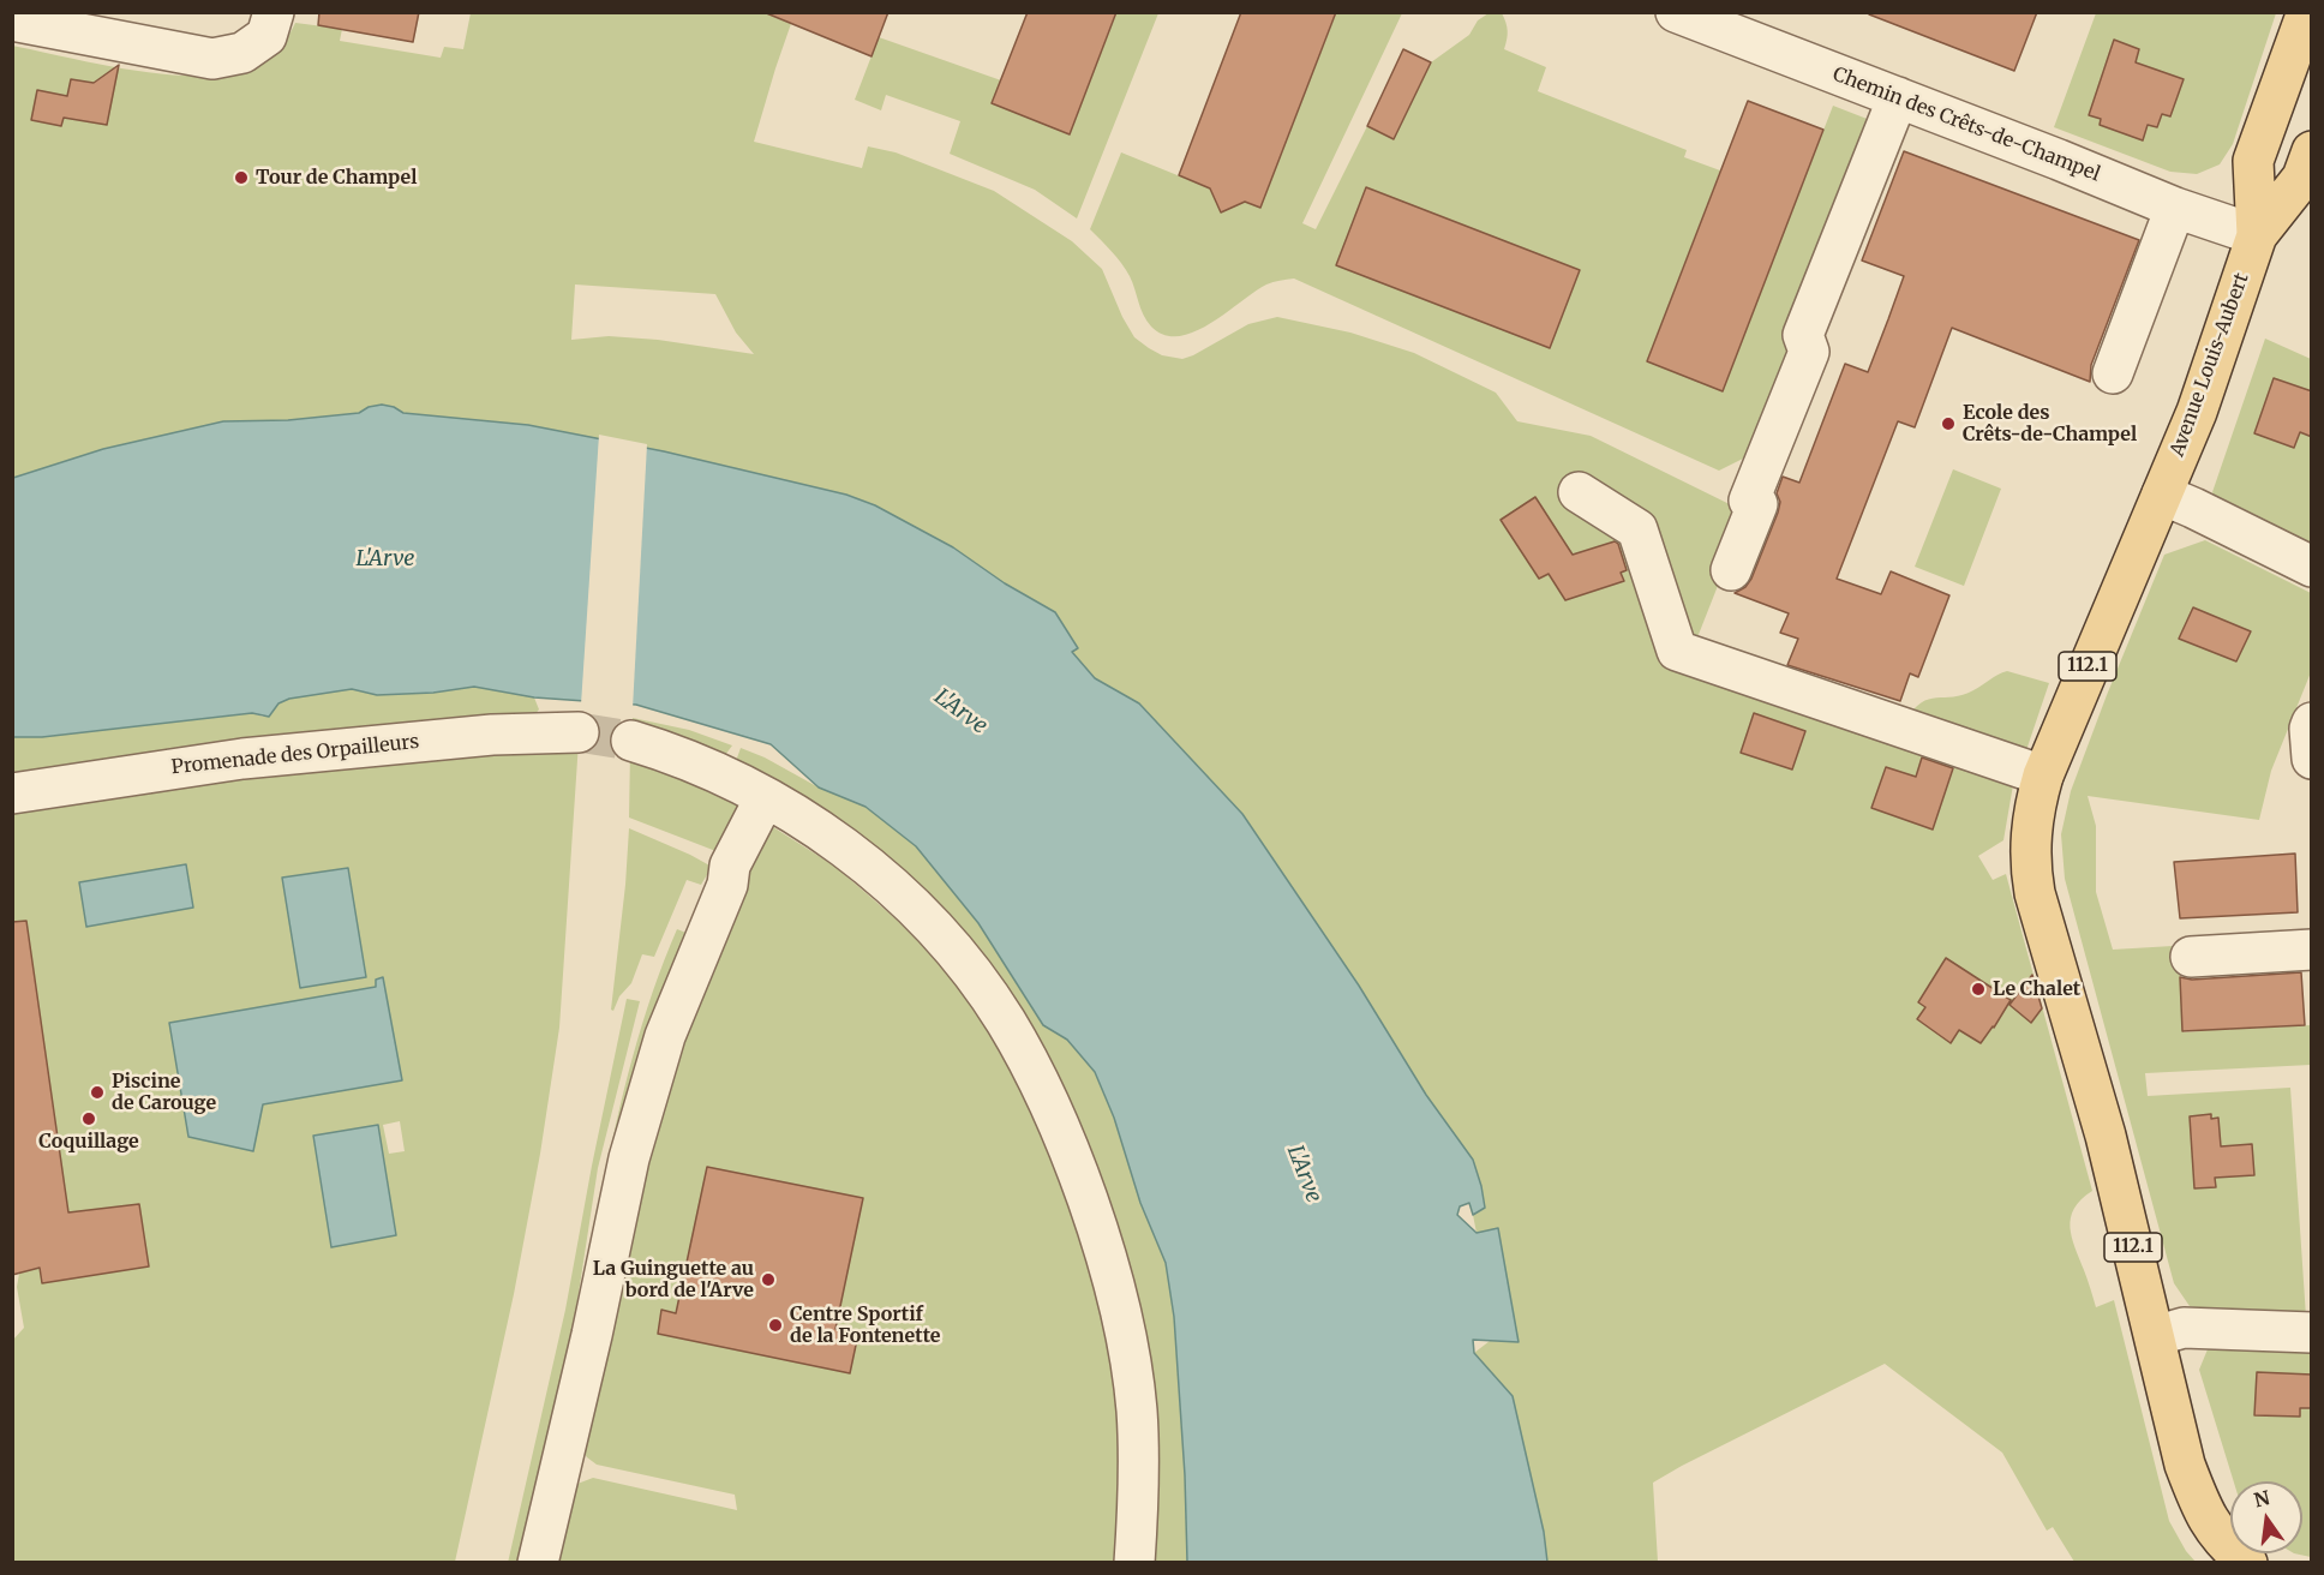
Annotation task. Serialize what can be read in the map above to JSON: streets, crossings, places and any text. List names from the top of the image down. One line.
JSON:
{"streets":{"main road":["Avenue Louis-Aubert","112.1"],"street":["Chemin des Crêts-de-Champel","Promenade des Orpailleurs"]},"crossings":[["Chemin des Crêts-de-Champel","Avenue Louis-Aubert"],["Avenue Louis-Aubert","112.1"]],"water":["L'Arve"],"places":["Tour de Champel","Ecole des Crêts-de-Champel","Le Chalet","Piscine de Carouge","Coquillage","La Guinguette au bord de l'Arve","Centre Sportif de la Fontenette"],"north":"top"}
